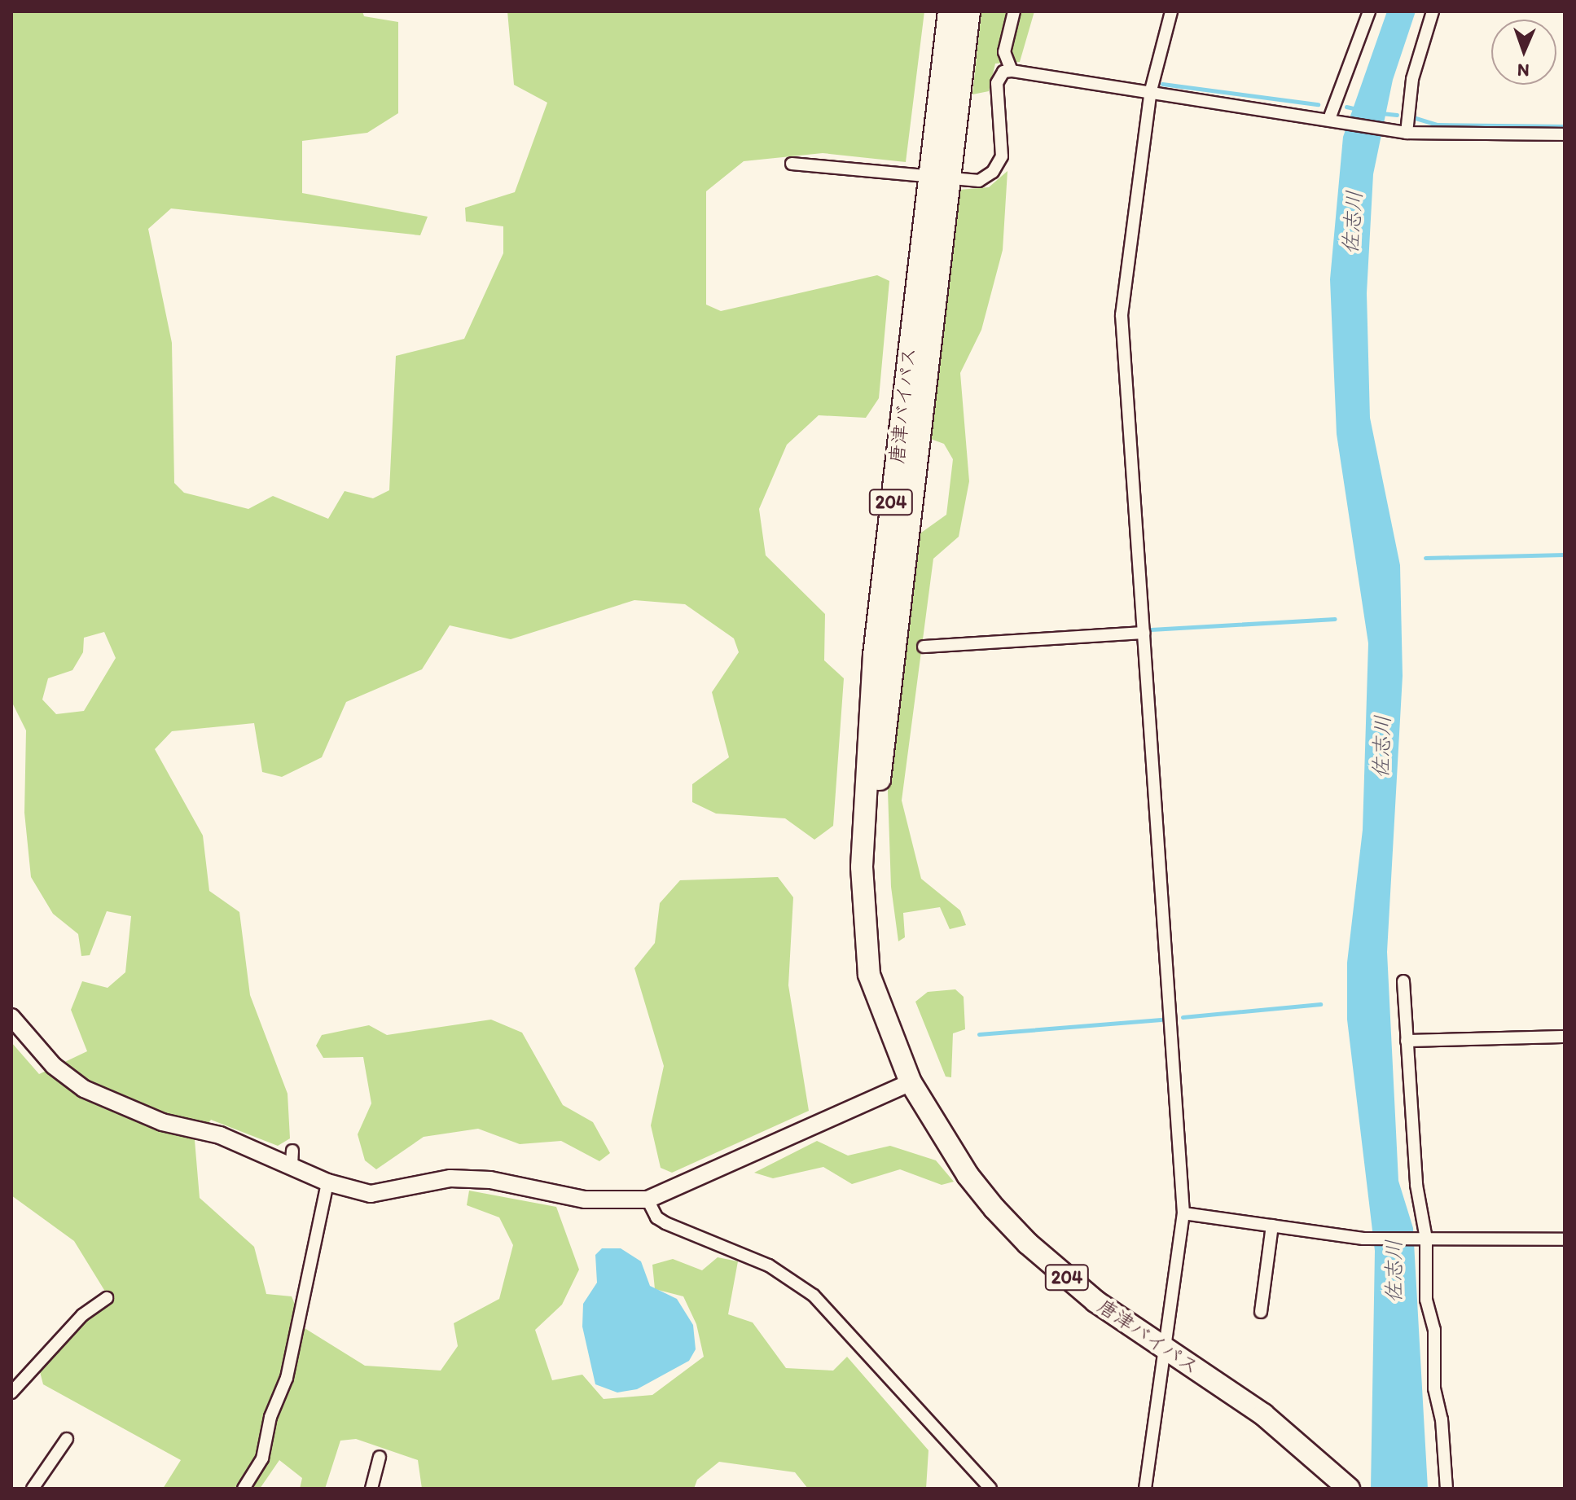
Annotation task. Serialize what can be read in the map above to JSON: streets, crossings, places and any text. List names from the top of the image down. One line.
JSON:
{"streets":{"highway":["唐津バイパス","204"]},"water":["佐志川"],"north":"bottom"}
